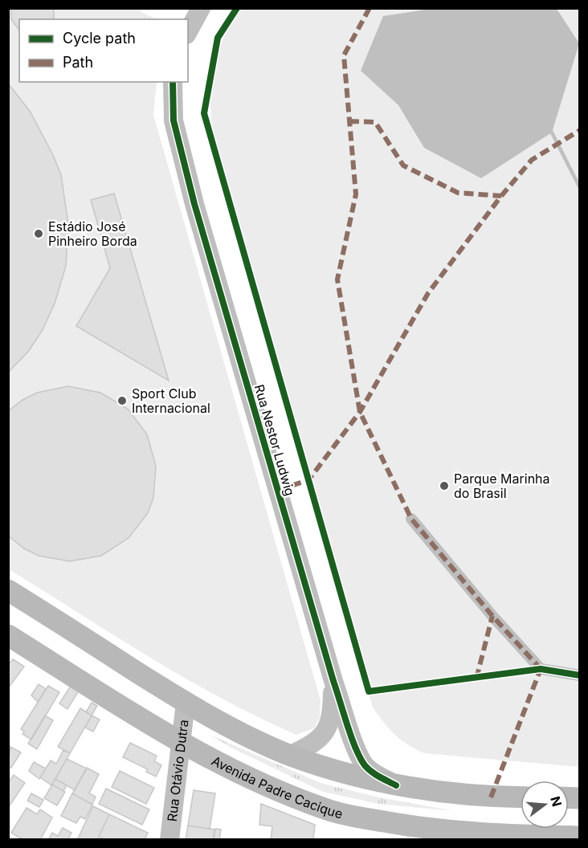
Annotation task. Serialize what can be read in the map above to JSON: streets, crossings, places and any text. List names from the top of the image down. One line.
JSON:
{"streets":{"main road":["Avenida Padre Cacique"],"street":["Rua Nestor Ludwig","Rua Otávio Dutra"]},"crossings":[["Rua Otávio Dutra","Avenida Padre Cacique"]],"places":["Estádio José Pinheiro Borda","Sport Club Internacional","Parque Marinha do Brasil"],"legend":["Cycle path","Path"],"north":"right"}
